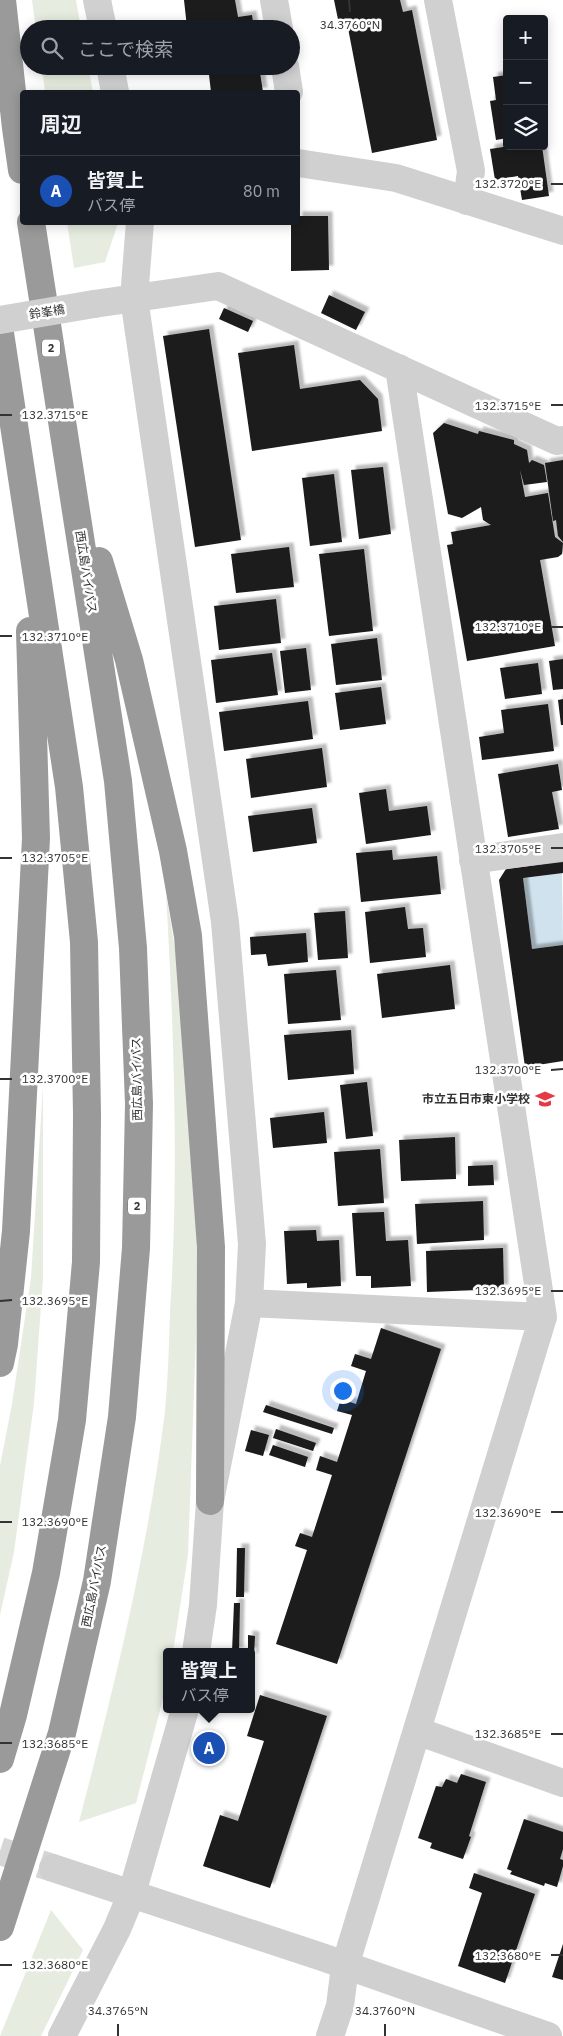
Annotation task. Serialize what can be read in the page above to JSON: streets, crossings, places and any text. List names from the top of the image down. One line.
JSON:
{"streets":{"highway":["2","西広島バイパス"],"street":["鈴峯橋"]},"places":{"school or university":["市立五日市東小学校"]},"page":{"map_buttons":["+","−"],"search":"ここで検索","heading":"周辺","list":[{"mark":"A","name":"皆賀上","note":"バス停","value":"80 m"}],"popup":["皆賀上","バス停"],"pins":"A"},"coordinates":["34.3760°N","132.3720°E","132.3715°E","132.3710°E","132.3705°E","132.3700°E","132.3695°E","132.3690°E","132.3685°E","132.3680°E","34.3765°N"]}
